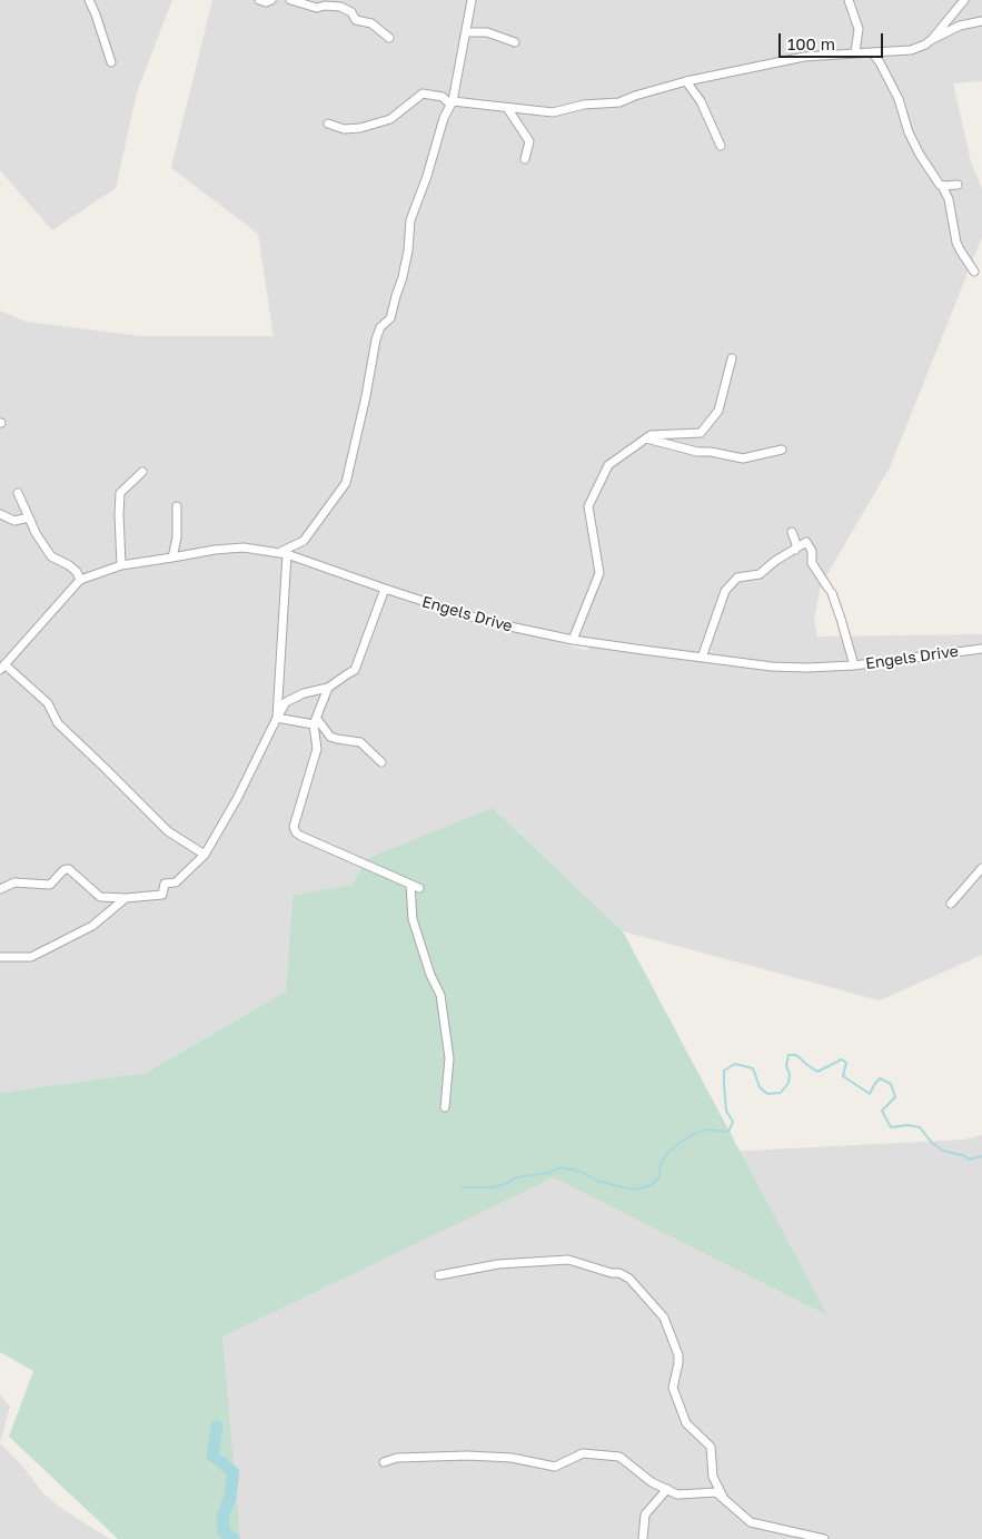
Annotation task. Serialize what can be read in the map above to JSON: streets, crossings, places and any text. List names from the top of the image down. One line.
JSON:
{"streets":{"street":["Engels Drive"]},"scale_bar":"100 m"}
